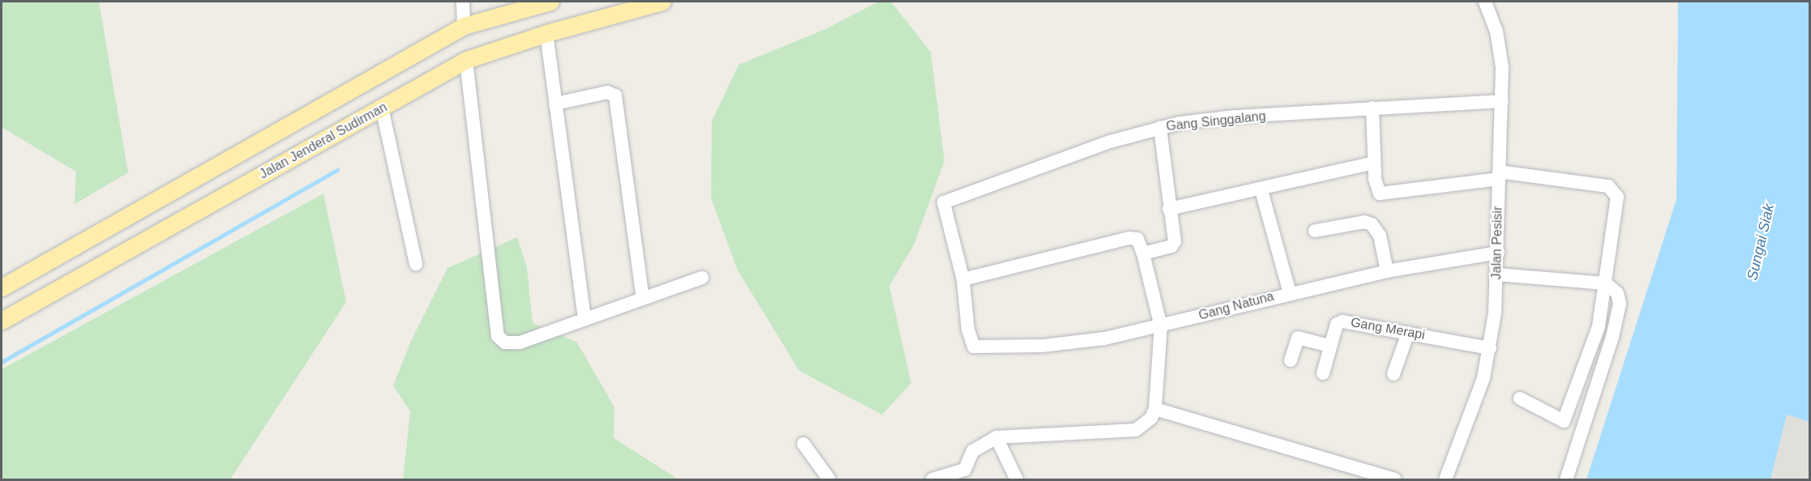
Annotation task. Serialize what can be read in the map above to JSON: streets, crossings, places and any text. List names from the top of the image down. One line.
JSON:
{"streets":{"main road":["Jalan Jenderal Sudirman"],"street":["Gang Singgalang","Jalan Pesisir","Gang Natuna","Gang Merapi"]},"crossings":[["Gang Singgalang","Jalan Pesisir"],["Gang Singgalang","Gang Natuna"],["Jalan Pesisir","Gang Natuna"],["Jalan Pesisir","Gang Merapi"]],"water":["Sungai Siak"]}
